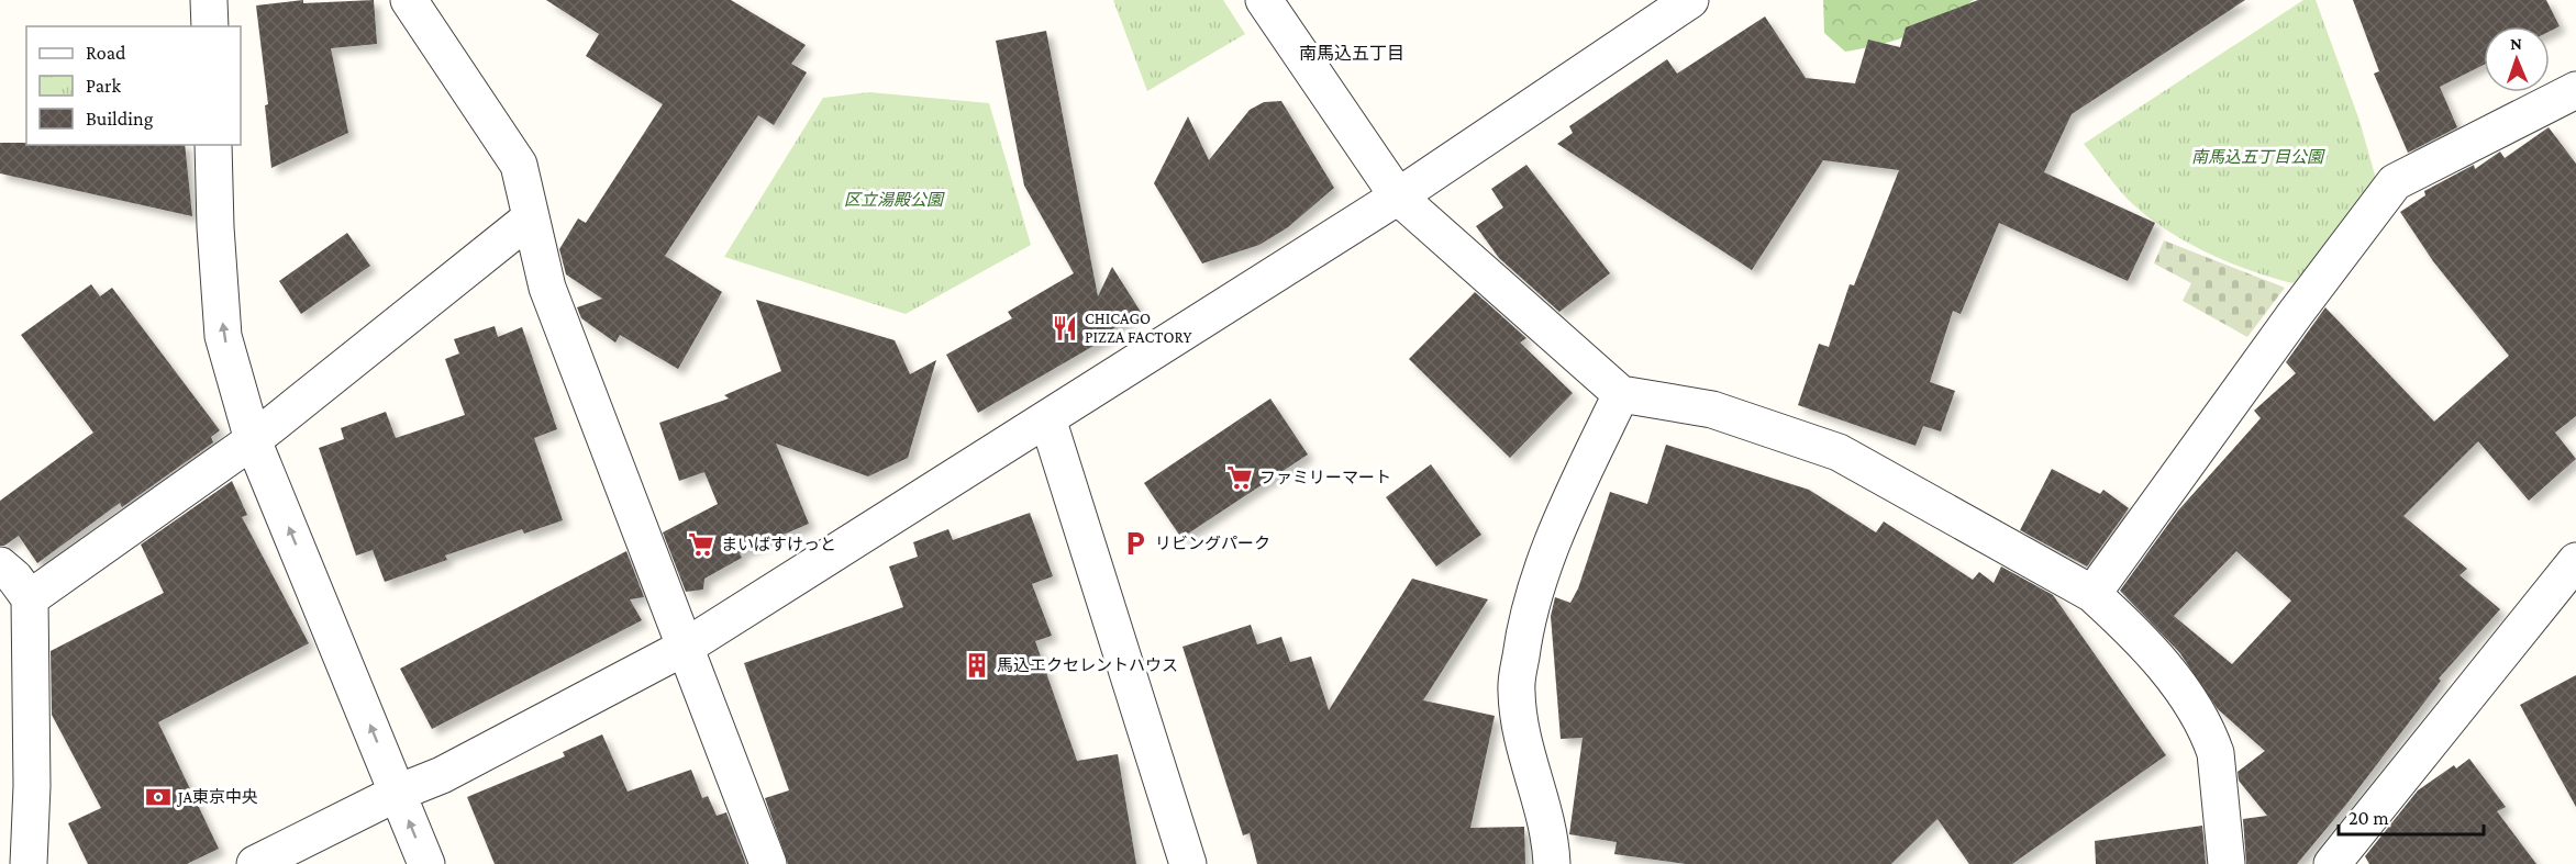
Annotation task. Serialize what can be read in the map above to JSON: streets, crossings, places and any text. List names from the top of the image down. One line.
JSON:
{"districts":["南馬込五丁目"],"parks":["南馬込五丁目公園","区立湯殿公園"],"places":{"restaurant":["CHICAGO PIZZA FACTORY"],"supermarket":["ファミリーマート","まいばすけっと"],"parking":["リビングパーク"],"building":["馬込エクセレントハウス"],"bank":["JA東京中央"]},"legend":["Road","Park","Building"],"scale_bar":"20 m","north":"top"}
